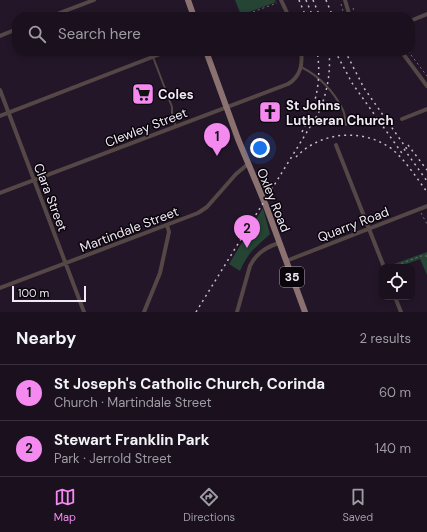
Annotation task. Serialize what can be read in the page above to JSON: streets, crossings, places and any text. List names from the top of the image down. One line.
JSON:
{"streets":{"main road":["Oxley Road","35"],"street":["Clewley Street","Clara Street","Quarry Road","Martindale Street"]},"crossings":[["Clewley Street","Clara Street"],["Clewley Street","Oxley Road"],["Clara Street","Martindale Street"],["Oxley Road","Quarry Road"],["Oxley Road","Martindale Street"]],"places":{"supermarket":["Coles"],"church":["St Johns Lutheran Church"]},"scale_bar":"100 m","page":{"search":"Search here","pins":["1","2"],"scale":"100 m","heading":["Nearby","2 results"],"list":[{"mark":"1","name":"St Joseph's Catholic Church, Corinda","note":"Church · Martindale Street","value":"60 m"},{"mark":"2","name":"Stewart Franklin Park","note":"Park · Jerrold Street","value":"140 m"}],"nav":["Map","Directions","Saved"]}}
